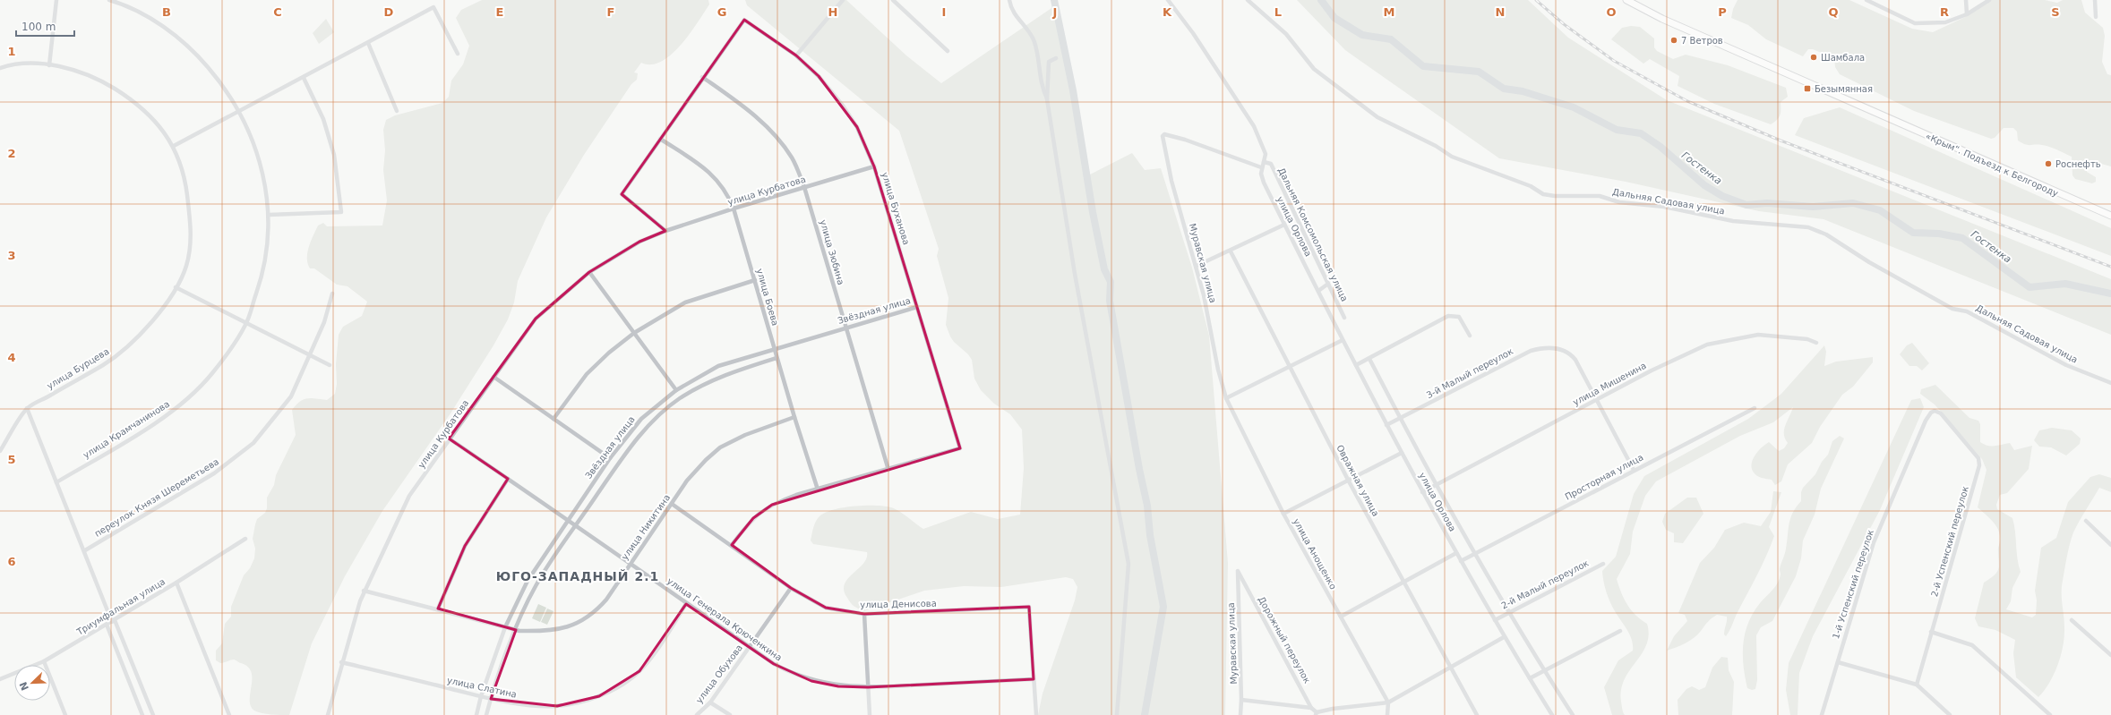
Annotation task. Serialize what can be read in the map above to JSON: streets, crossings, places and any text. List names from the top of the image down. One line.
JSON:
{"streets":{"main road":["«Крым“. Подъезд к Белгороду"],"street":["улица Курбатова","Дальняя Садовая улица","улица Буханова","улица Орлова","Дальняя Комсомольская улица","улица Зюбина","Муравская улица","улица Боева","Звёздная улица","улица Бурцева","3-й Малый переулок","улица Мишенина","улица Крамчанинова","Просторная улица","Овражная улица","переулок Князя Шереметьева","улица Никитина","2-й Успенский переулок","улица Анощенко","2-й Малый переулок","1-й Успенский переулок","улица Денисова","Триумфальная улица","улица Генерала Крюченкина","Дорожный переулок","улица Обухова","улица Слатина"]},"crossings":[["улица Курбатова","улица Буханова"],["улица Курбатова","улица Зюбина"],["улица Курбатова","улица Боева"],["улица Курбатова","улица Никитина"],["улица Курбатова","улица Генерала Крюченкина"],["улица Курбатова","улица Слатина"],["улица Буханова","улица Зюбина"],["улица Буханова","Звёздная улица"],["улица Орлова","Муравская улица"],["улица Орлова","3-й Малый переулок"],["улица Орлова","улица Мишенина"],["улица Орлова","Просторная улица"],["улица Орлова","2-й Малый переулок"],["улица Зюбина","Звёздная улица"],["Муравская улица","улица Анощенко"],["Муравская улица","Дорожный переулок"],["улица Боева","Звёздная улица"],["улица Боева","улица Никитина"],["Звёздная улица","улица Никитина"],["Звёздная улица","улица Генерала Крюченкина"],["Звёздная улица","улица Слатина"],["3-й Малый переулок","улица Мишенина"],["улица Никитина","улица Денисова"],["улица Никитина","улица Генерала Крюченкина"],["2-й Успенский переулок","1-й Успенский переулок"],["улица Денисова","улица Генерала Крюченкина"],["улица Денисова","улица Обухова"],["улица Генерала Крюченкина","улица Обухова"],["улица Генерала Крюченкина","улица Слатина"]],"districts":["ЮГО-ЗАПАДНЫЙ 2.1"],"water":["Гостенка"],"places":{"other":["7 Ветров","Шамбала","Роснефть"],"transit":["Безымянная"]},"scale_bar":"100 m","north":"bottom left","grid":{"columns":["B","C","D","E","F","G","H","I","J","K","L","M","N","O","P","Q","R","S"],"rows":["1","2","3","4","5","6"]}}
